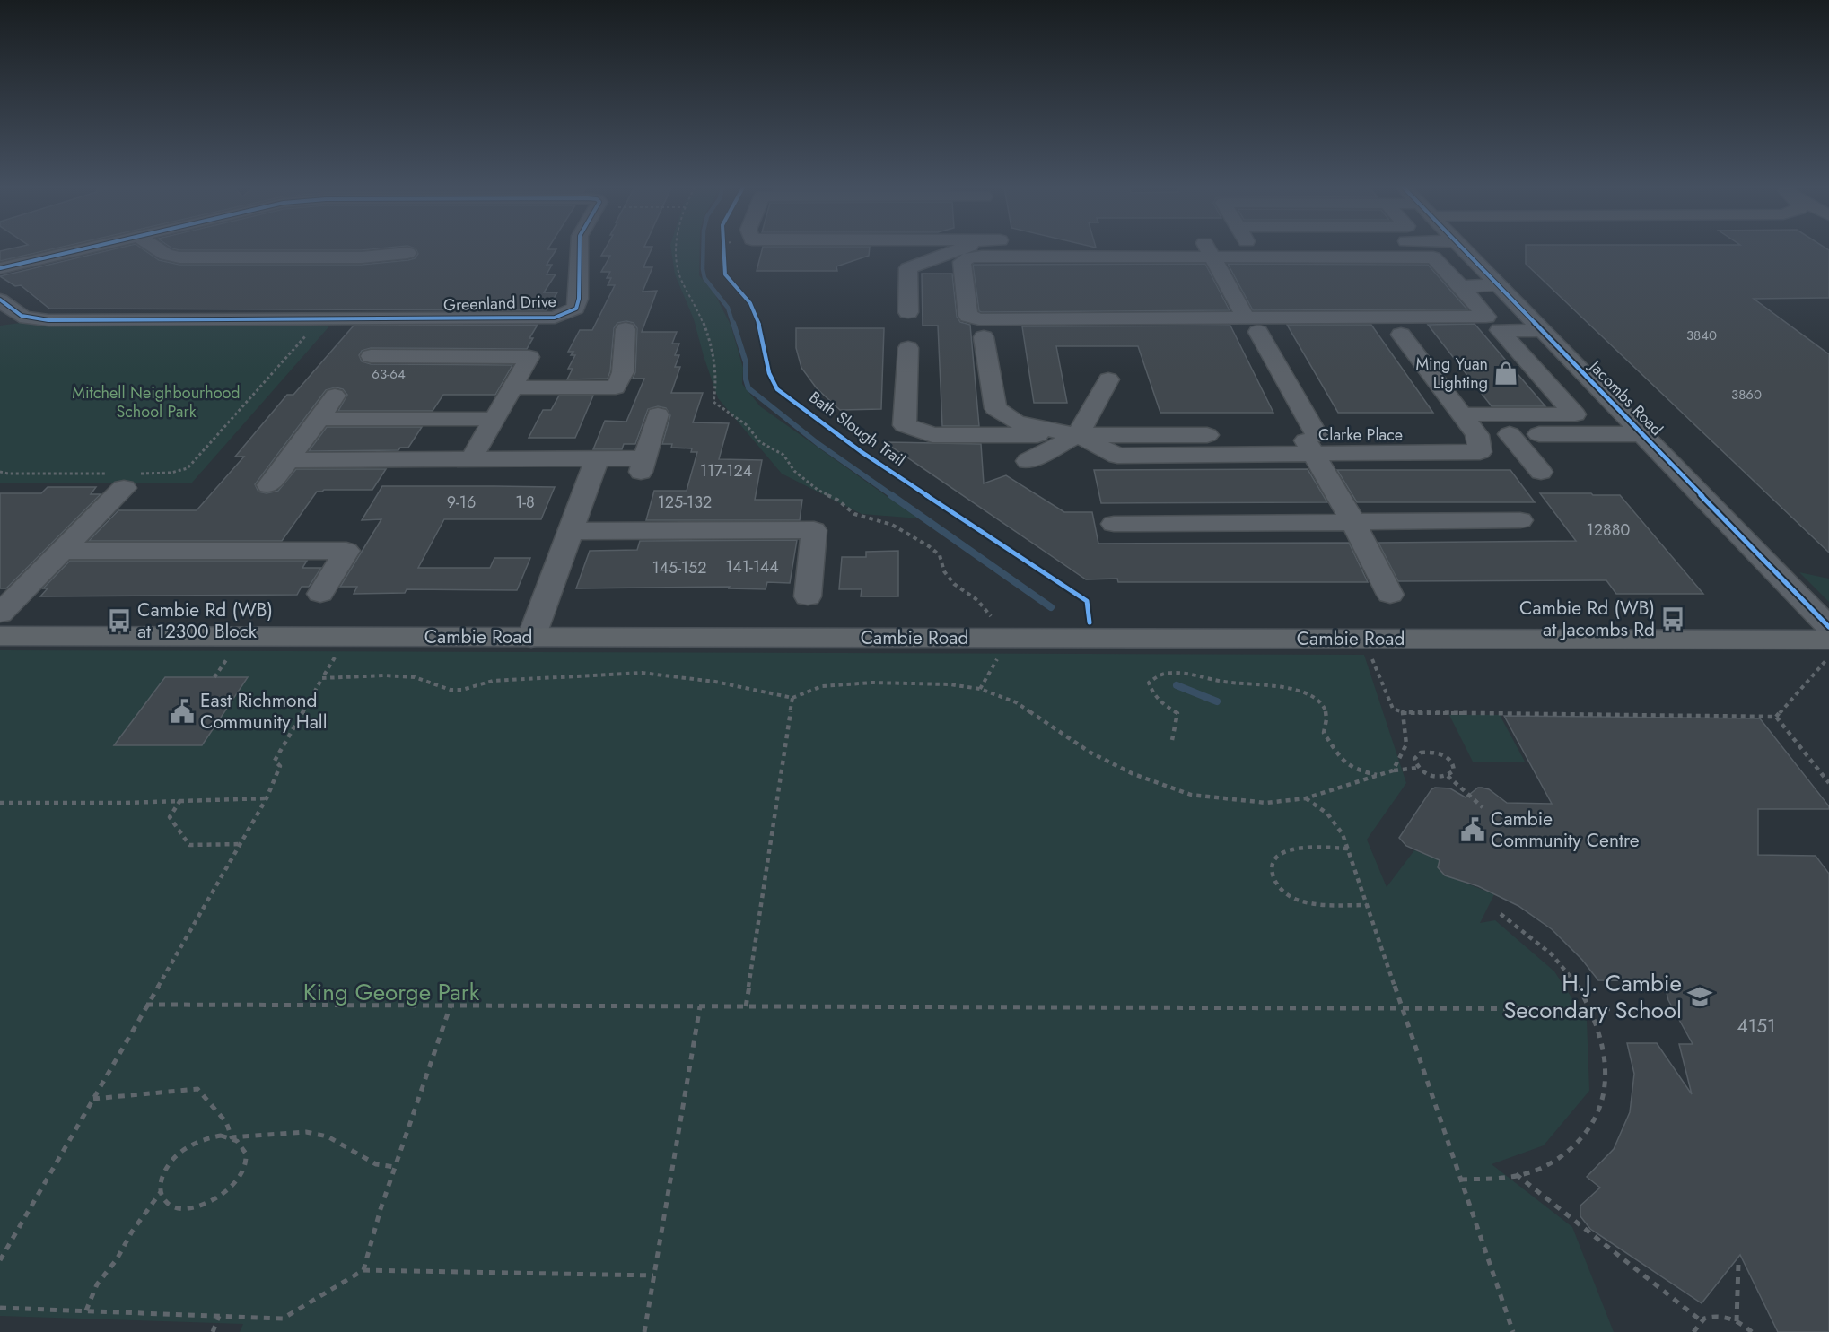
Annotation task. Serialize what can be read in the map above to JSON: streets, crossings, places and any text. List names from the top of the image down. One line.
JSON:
{"streets":{"main road":["Cambie Road"],"street":["Greenland Drive","Jacombs Road"],"cycle path":["Bath Slough Trail"]},"parks":["Mitchell Neighbourhood School Park","King George Park"],"places":{"shop":["Ming Yuan Lighting"],"bus stop":["Cambie Rd (WB) at Jacombs Rd","Cambie Rd (WB) at 12300 Block"],"public building":["East Richmond Community Hall","Cambie Community Centre"],"school or university":["H.J. Cambie Secondary School"]},"house_numbers":["3840","63-64","3860","117-124","9-16","1-8","125-132","12880","141-144","145-152","4151"]}
